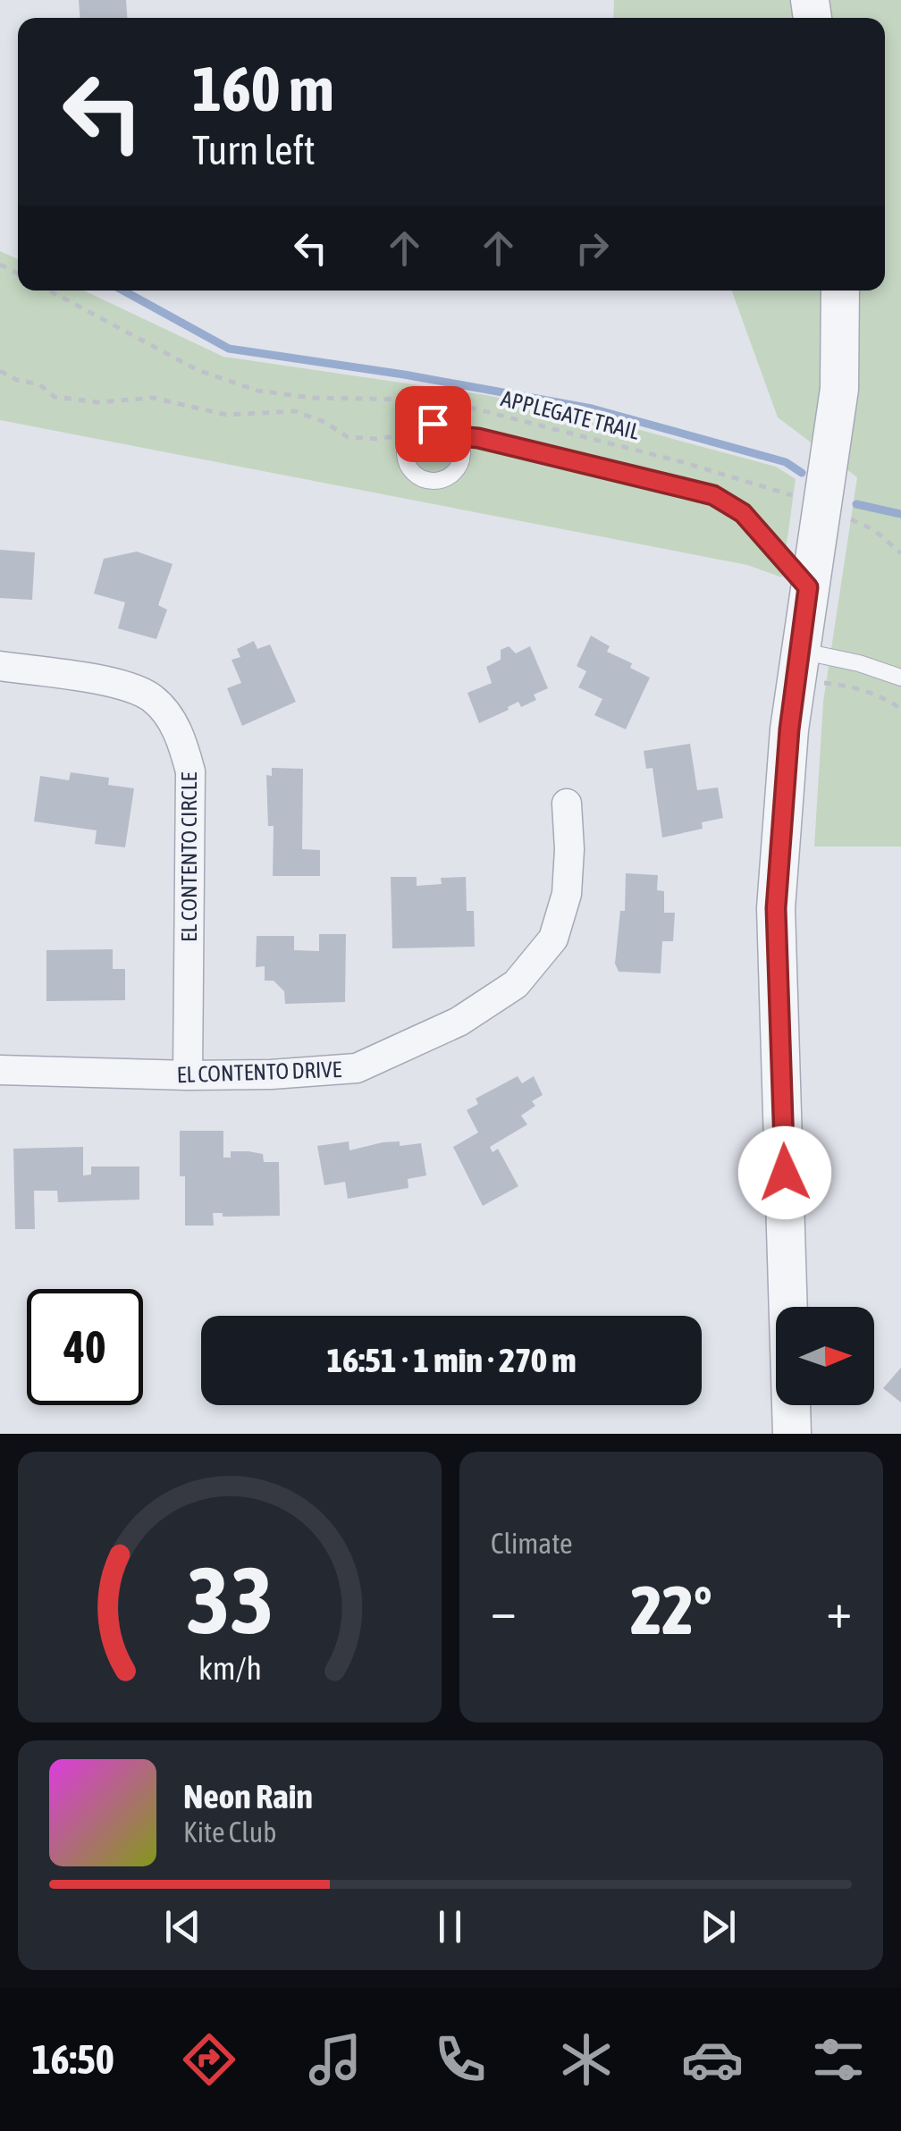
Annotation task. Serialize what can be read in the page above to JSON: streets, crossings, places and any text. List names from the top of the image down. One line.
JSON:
{"streets":{"street":["EL CONTENTO CIRCLE","EL CONTENTO DRIVE"],"path":["APPLEGATE TRAIL"]},"crossings":[["EL CONTENTO CIRCLE","EL CONTENTO DRIVE"]],"north":"right","page":{"turn":["160 m","Turn left"],"limit":"40","trip":"16:51 · 1 min · 270 m","tile":"Climate","heat":["−","22°","+"],"song":["Neon Rain","Kite Club"],"tabs":"16:50","gauge":["33","km/h"]}}
